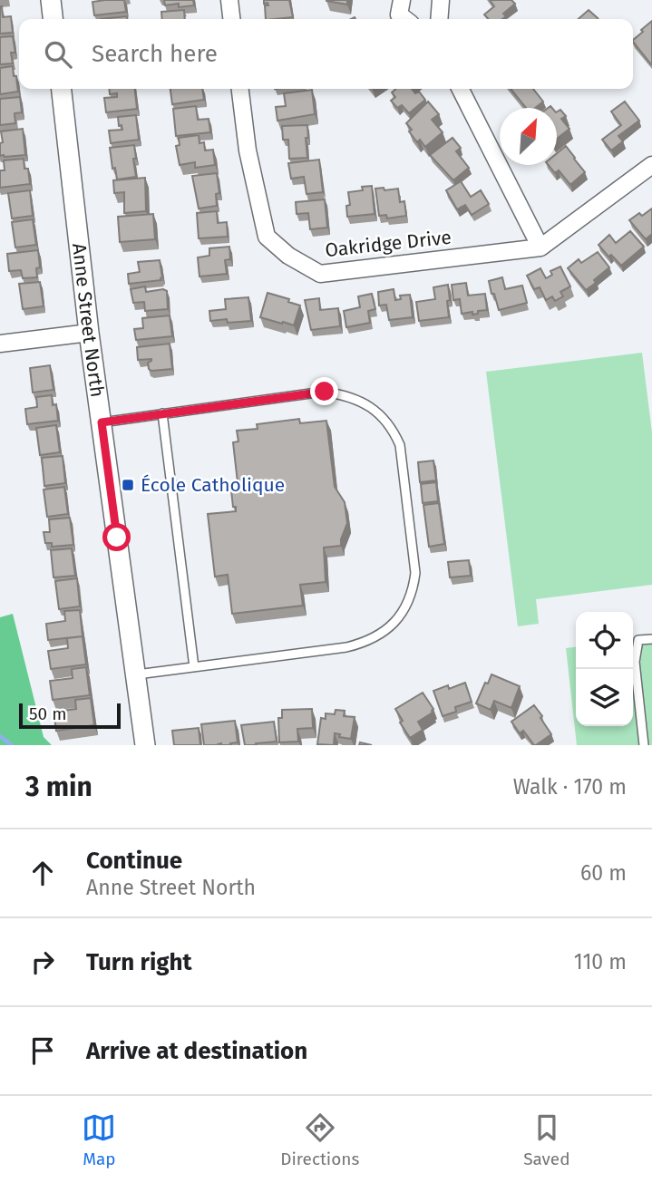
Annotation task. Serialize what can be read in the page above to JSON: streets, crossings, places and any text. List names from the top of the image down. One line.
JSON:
{"streets":{"street":["Oakridge Drive","Anne Street North"]},"places":{"transit":["École Catholique"]},"scale_bar":"50 m","north":"top right","page":{"search":"Search here","scale":"50 m","heading":["3 min","Walk · 170 m"],"list":[["Continue","Anne Street North","60 m"],["Turn right","110 m"],"Arrive at destination"],"nav":["Map","Directions","Saved"]}}
